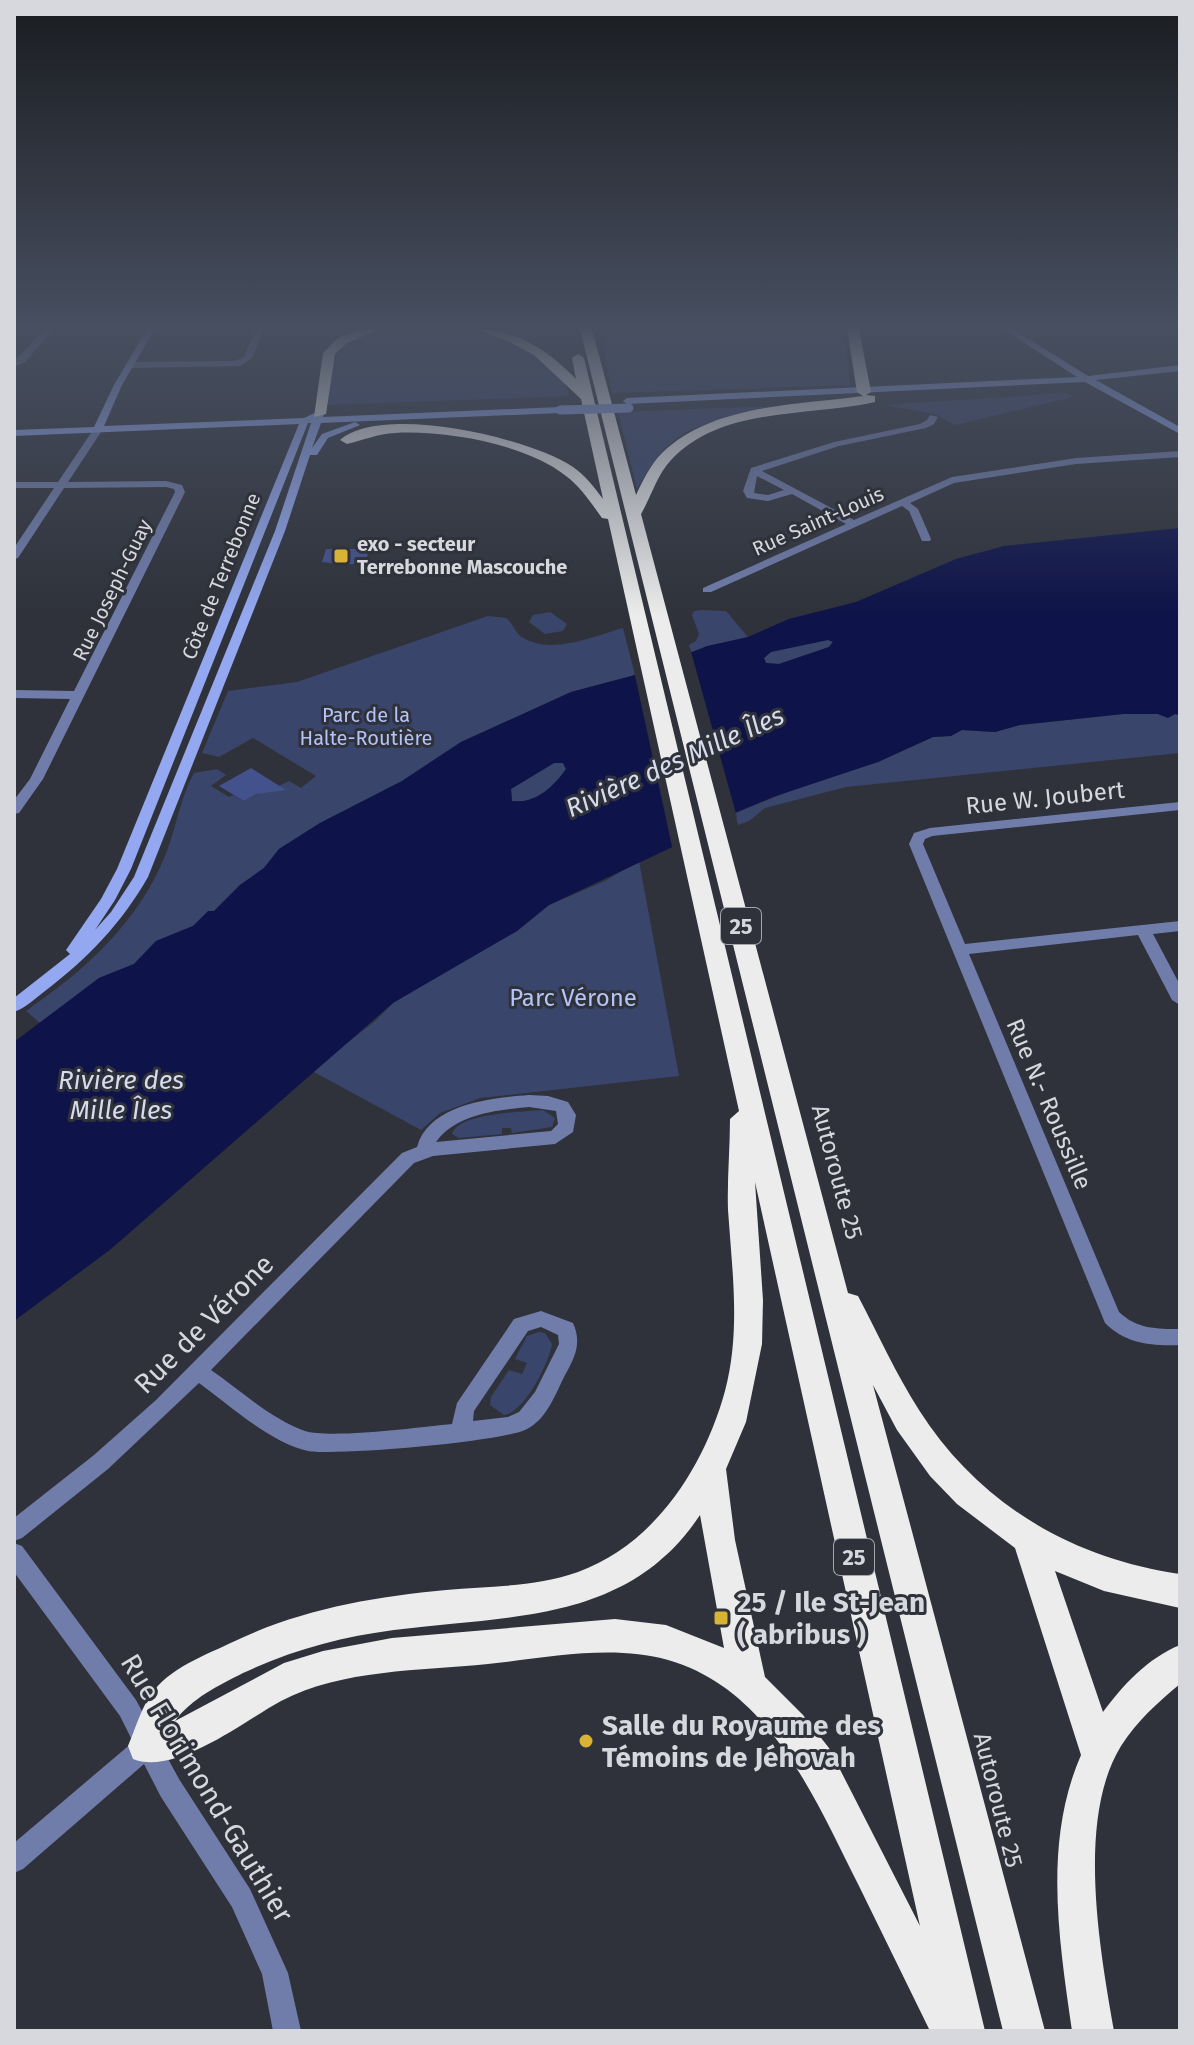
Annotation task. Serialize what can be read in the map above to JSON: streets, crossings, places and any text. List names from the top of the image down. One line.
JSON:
{"streets":{"highway":["25","Autoroute 25"],"main road":["Côte de Terrebonne"],"street":["Rue Saint-Louis","Rue Joseph-Guay","Rue W. Joubert","Rue N.- Roussille","Rue de Vérone","Rue Florimond-Gauthier"]},"crossings":[["Rue W. Joubert","Rue N.- Roussille"]],"water":["Rivière des Mille Îles"],"parks":["Parc de la Halte-Routière","Parc Vérone"],"places":{"transit":["exo - secteur Terrebonne Mascouche","25 / Ile St-Jean ( abribus )"],"other":["Salle du Royaume des Témoins de Jéhovah"]}}
